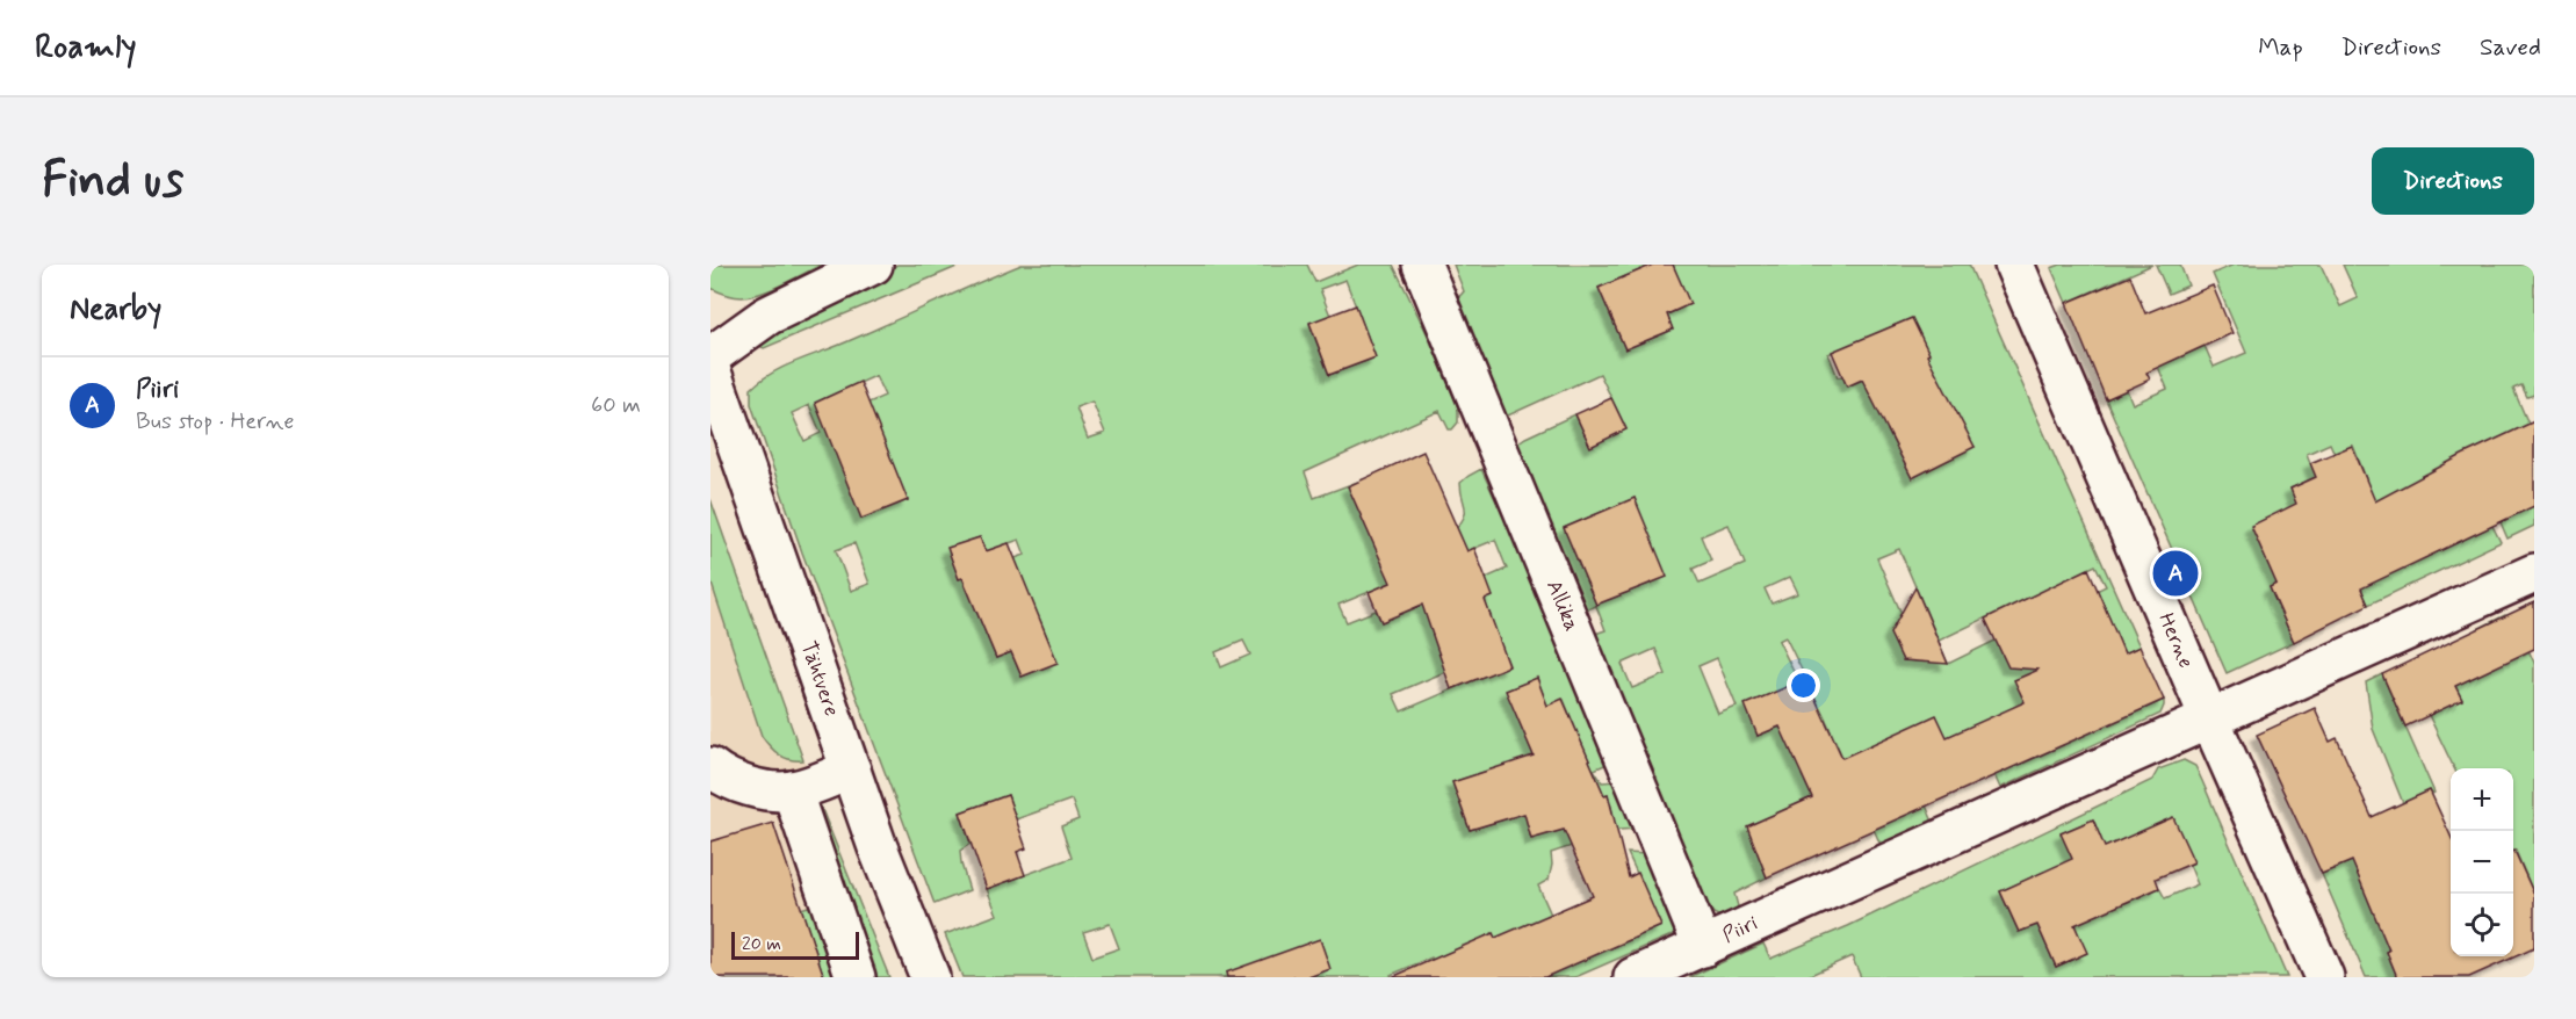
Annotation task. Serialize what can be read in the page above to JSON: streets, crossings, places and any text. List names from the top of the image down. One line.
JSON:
{"streets":{"street":["Allika","Herne","Tähtvere","Piiri"]},"crossings":[["Allika","Piiri"],["Herne","Piiri"]],"scale_bar":"20 m","page":{"header":"Roamly","nav":["Map","Directions","Saved"],"buttons":"Directions","title":"Find us","heading":"Nearby","list":[{"mark":"A","name":"Piiri","note":"Bus stop · Herne","value":"60 m"}],"pins":"A","map_buttons":["+","−"],"scale":"20 m"}}
